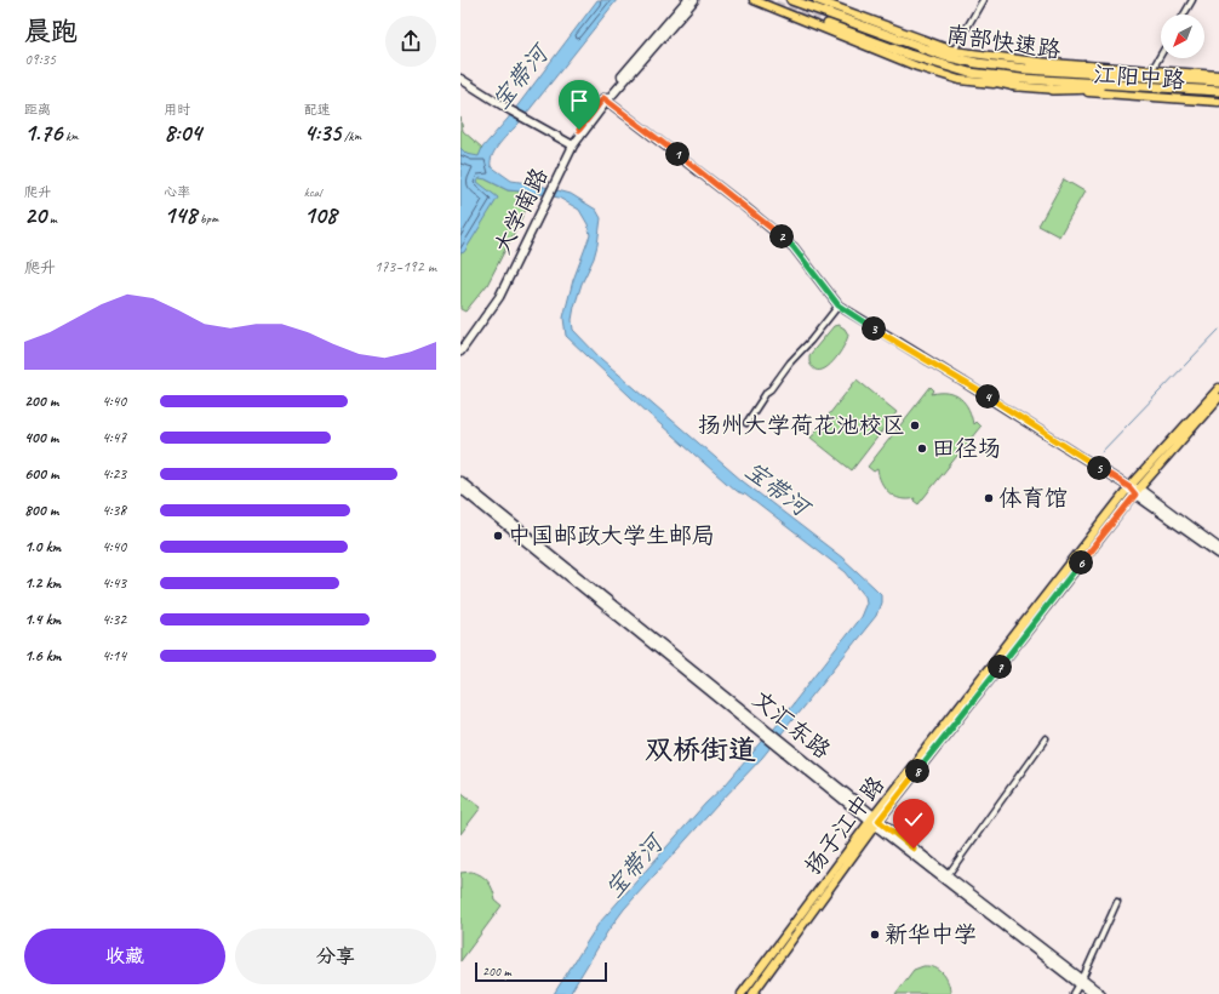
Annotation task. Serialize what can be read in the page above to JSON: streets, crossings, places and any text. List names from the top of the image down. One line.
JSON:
{"streets":{"highway":["南部快速路"],"main road":["江阳中路","扬子江中路"],"street":["大学南路","文汇东路"]},"crossings":[["南部快速路","江阳中路"],["文汇东路","扬子江中路"]],"districts":["双桥街道"],"water":["宝带河"],"places":["扬州大学荷花池校区","田径场","体育馆","中国邮政大学生邮局","新华中学"],"scale_bar":"200 m","north":"bottom left","page":{"heading":["晨跑","09:35"],"stats":[["距离","1.76 km"],["用时","8:04"],["配速","4:35 /km"],["爬升","20 m"],["心率","148 bpm"],["kcal","108"]],"pins":["1","2","3","4","5","6","7","8"],"chart":["爬升","173–192 m"],"list":[{"name":"200 m","note":"4:40"},{"name":"400 m","note":"4:47"},{"name":"600 m","note":"4:23"},{"name":"800 m","note":"4:38"},{"name":"1.0 km","note":"4:40"},{"name":"1.2 km","note":"4:43"},{"name":"1.4 km","note":"4:32"},{"name":"1.6 km","note":"4:14"}],"buttons":["收藏","分享"],"scale":"200 m"}}
